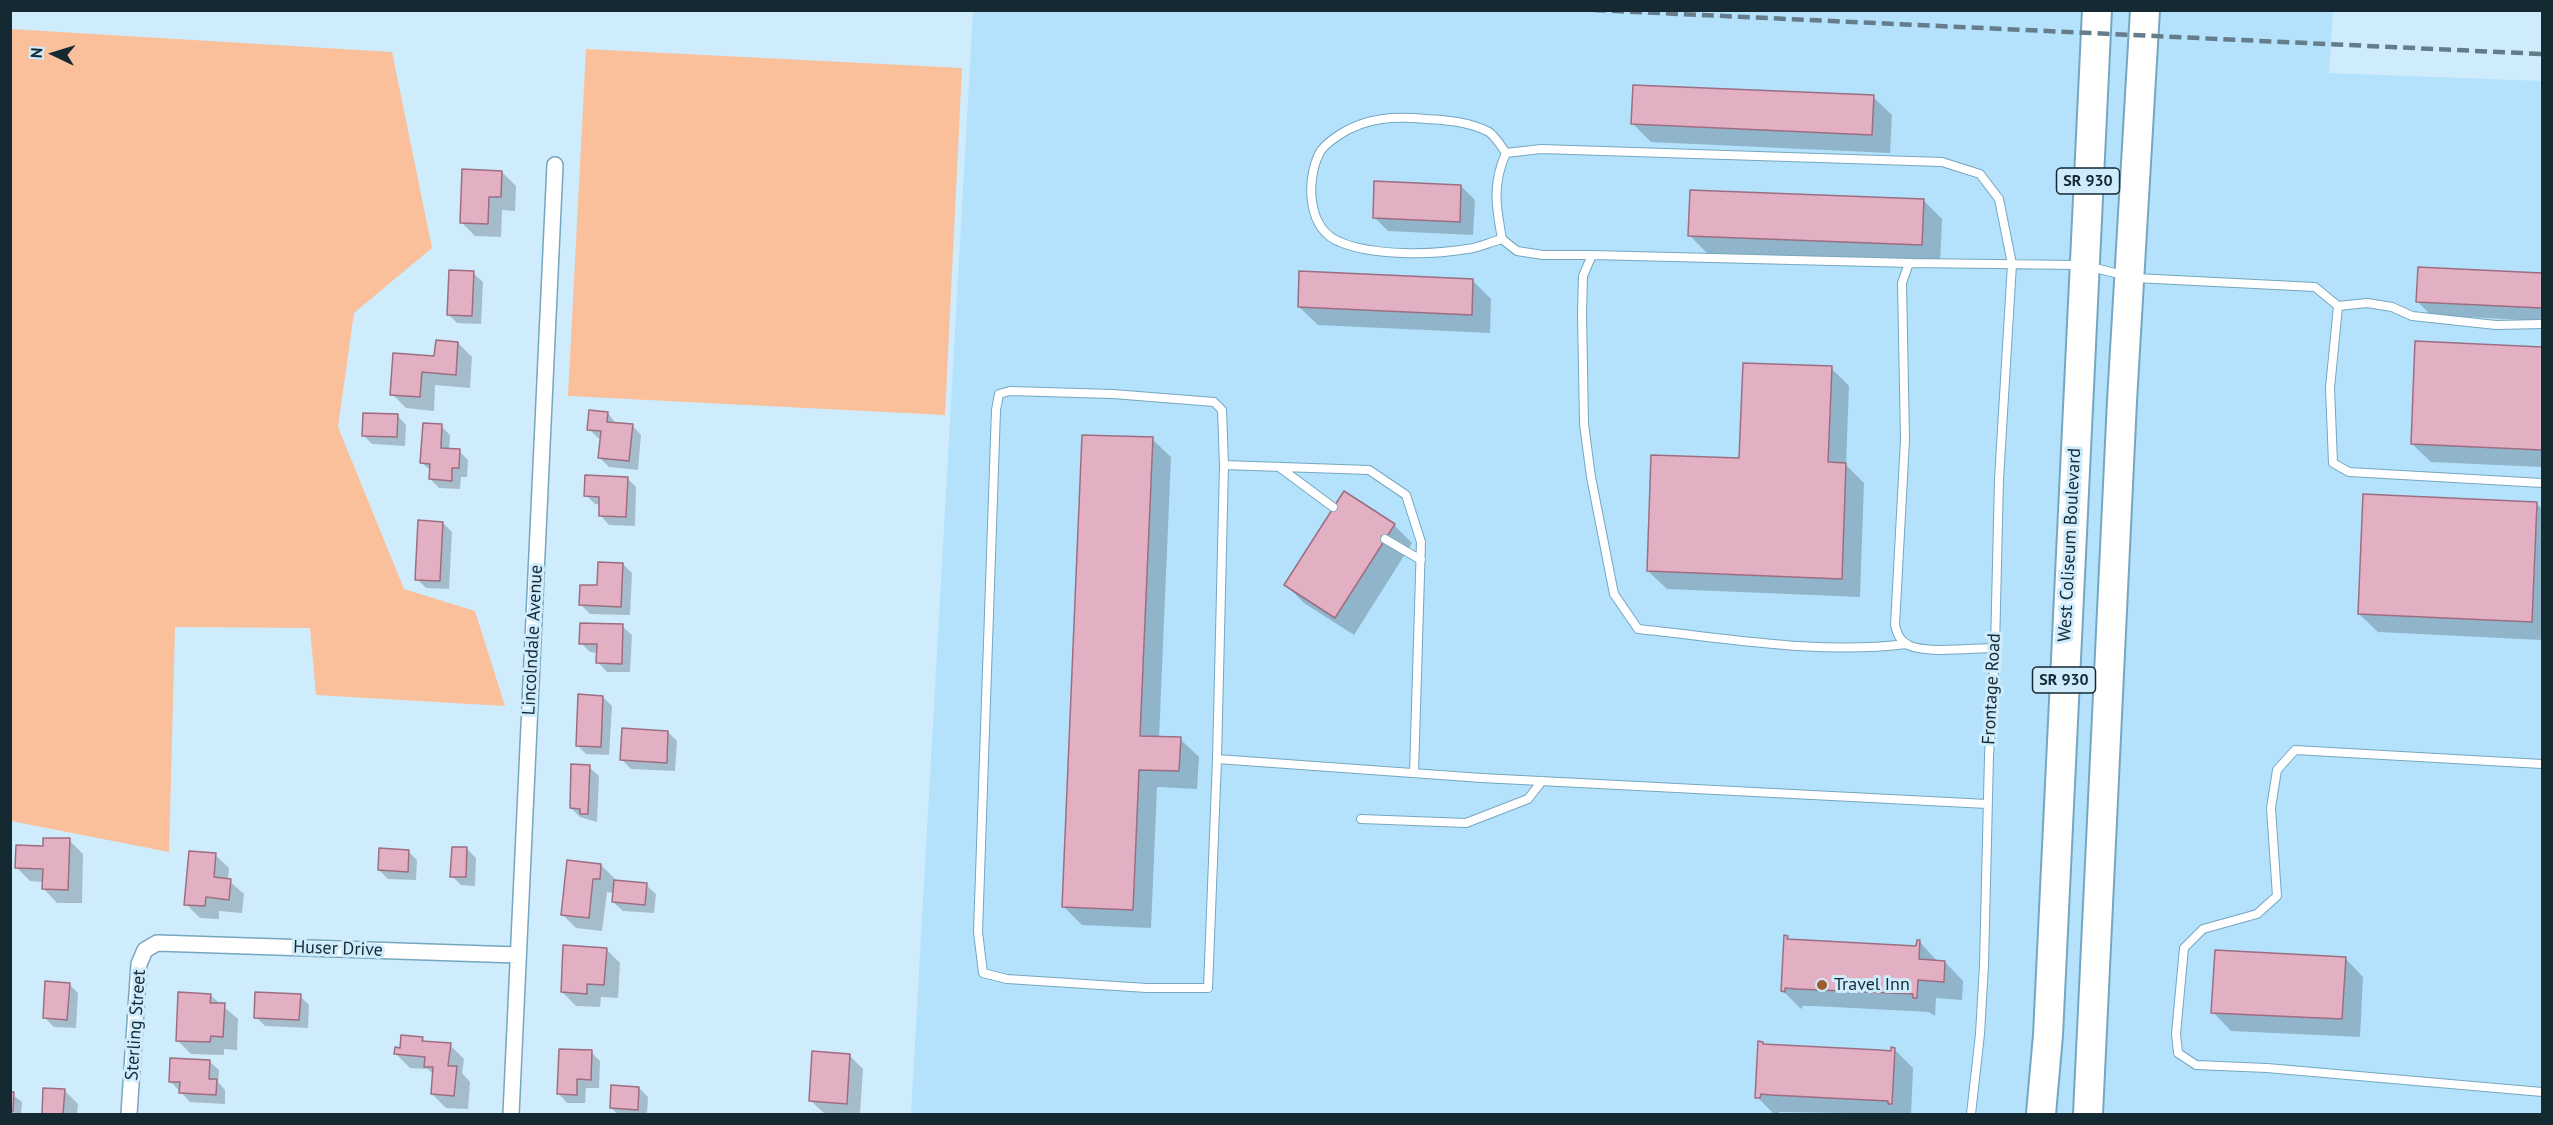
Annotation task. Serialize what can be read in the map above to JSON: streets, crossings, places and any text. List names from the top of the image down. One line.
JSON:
{"streets":{"highway":["SR 930","West Coliseum Boulevard"],"street":["Lincolndale Avenue","Huser Drive","Sterling Street"],"lane":["Frontage Road"]},"crossings":[["Lincolndale Avenue","Huser Drive"],["Huser Drive","Sterling Street"]],"places":["Travel Inn"],"north":"left"}
